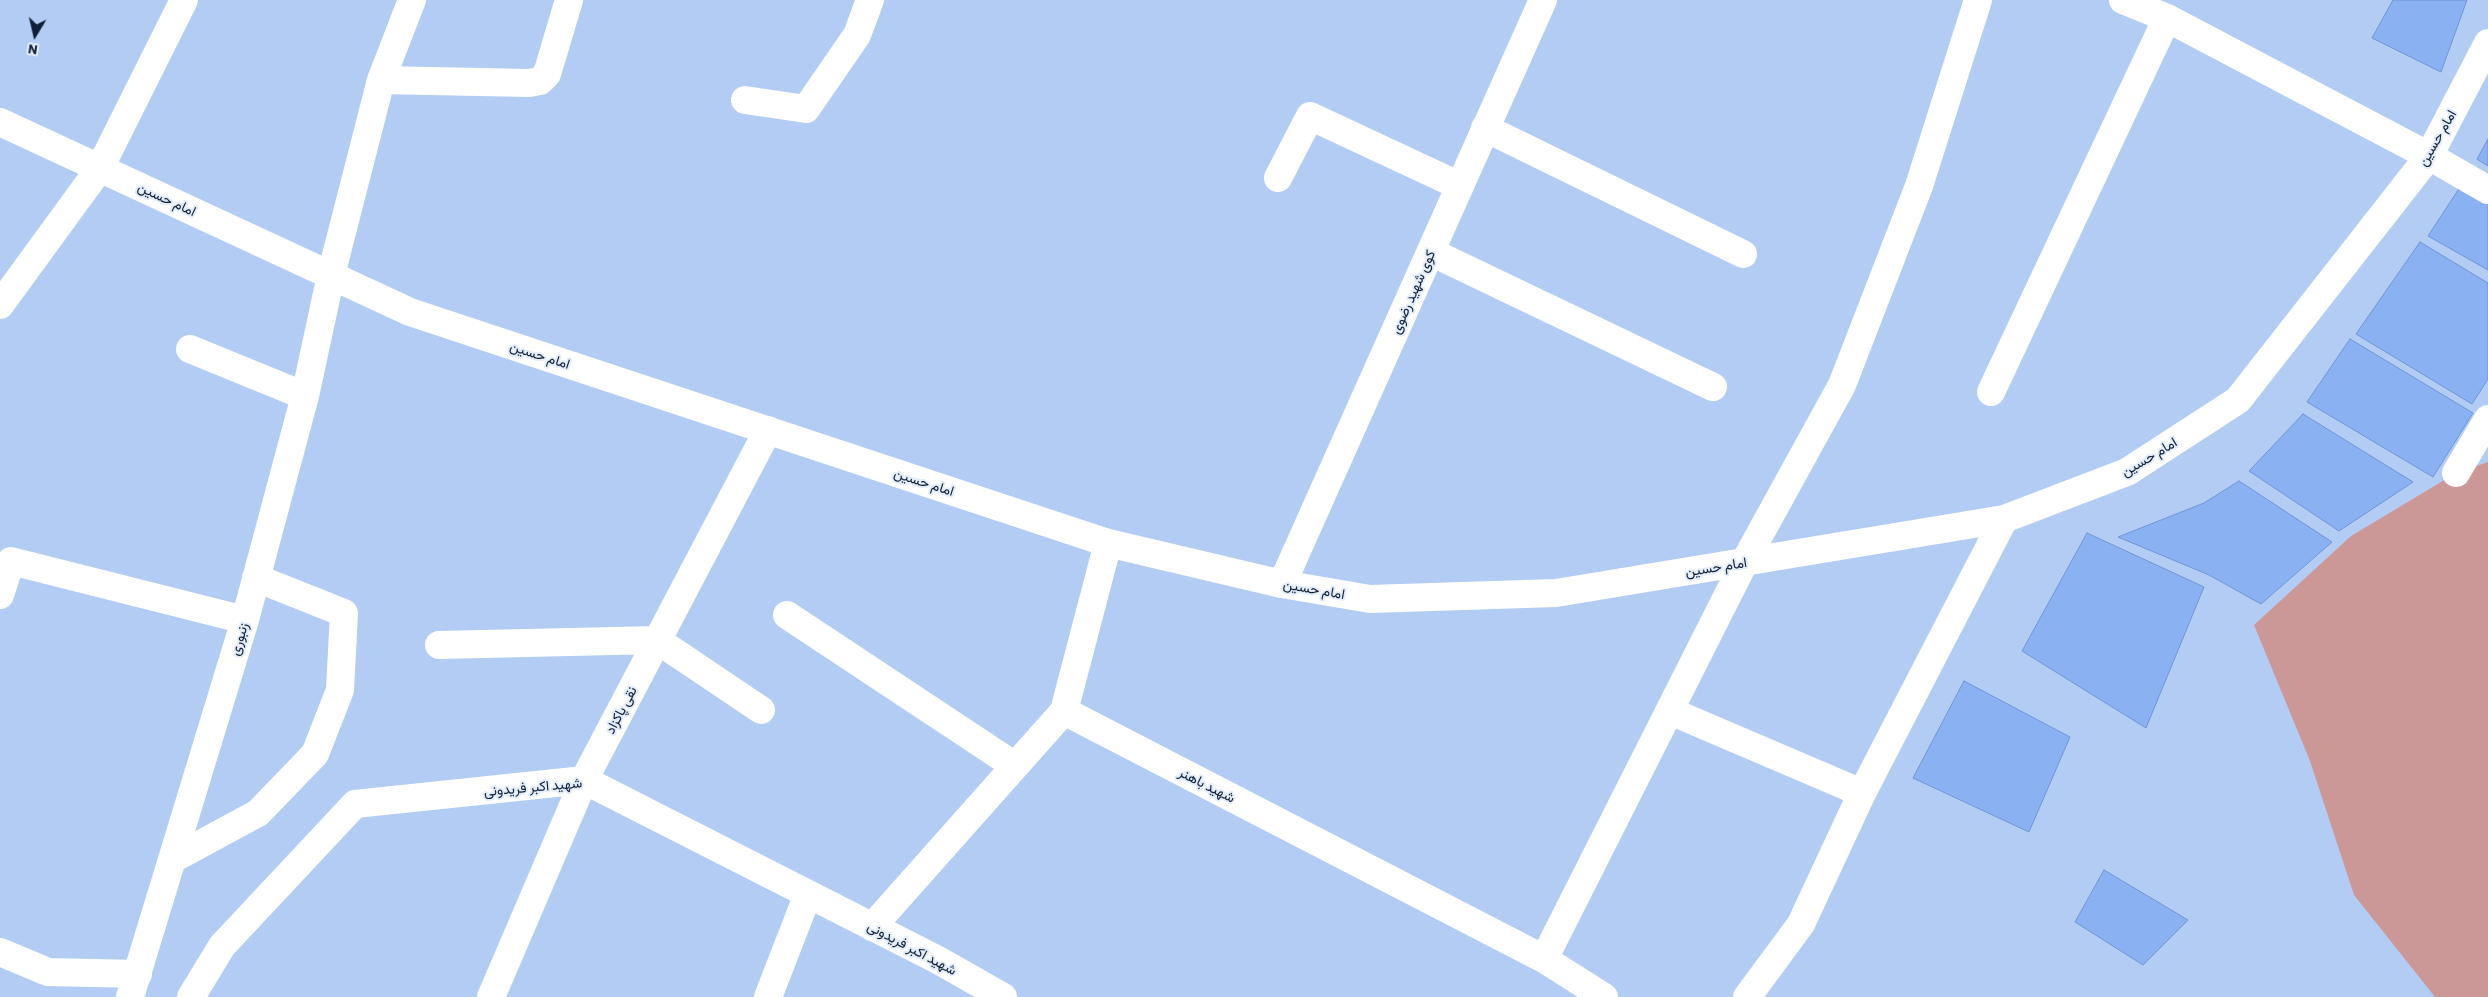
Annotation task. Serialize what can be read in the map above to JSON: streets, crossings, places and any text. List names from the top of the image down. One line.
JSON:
{"streets":{"street":["امام حسین","کوی شهید رضوی","زنبوری","نقی پاکزاد","شهید باهنر","شهید اکبر فریدونی"]},"crossings":[["امام حسین","کوی شهید رضوی"],["امام حسین","زنبوری"],["امام حسین","نقی پاکزاد"],["نقی پاکزاد","شهید اکبر فریدونی"]],"north":"bottom"}
